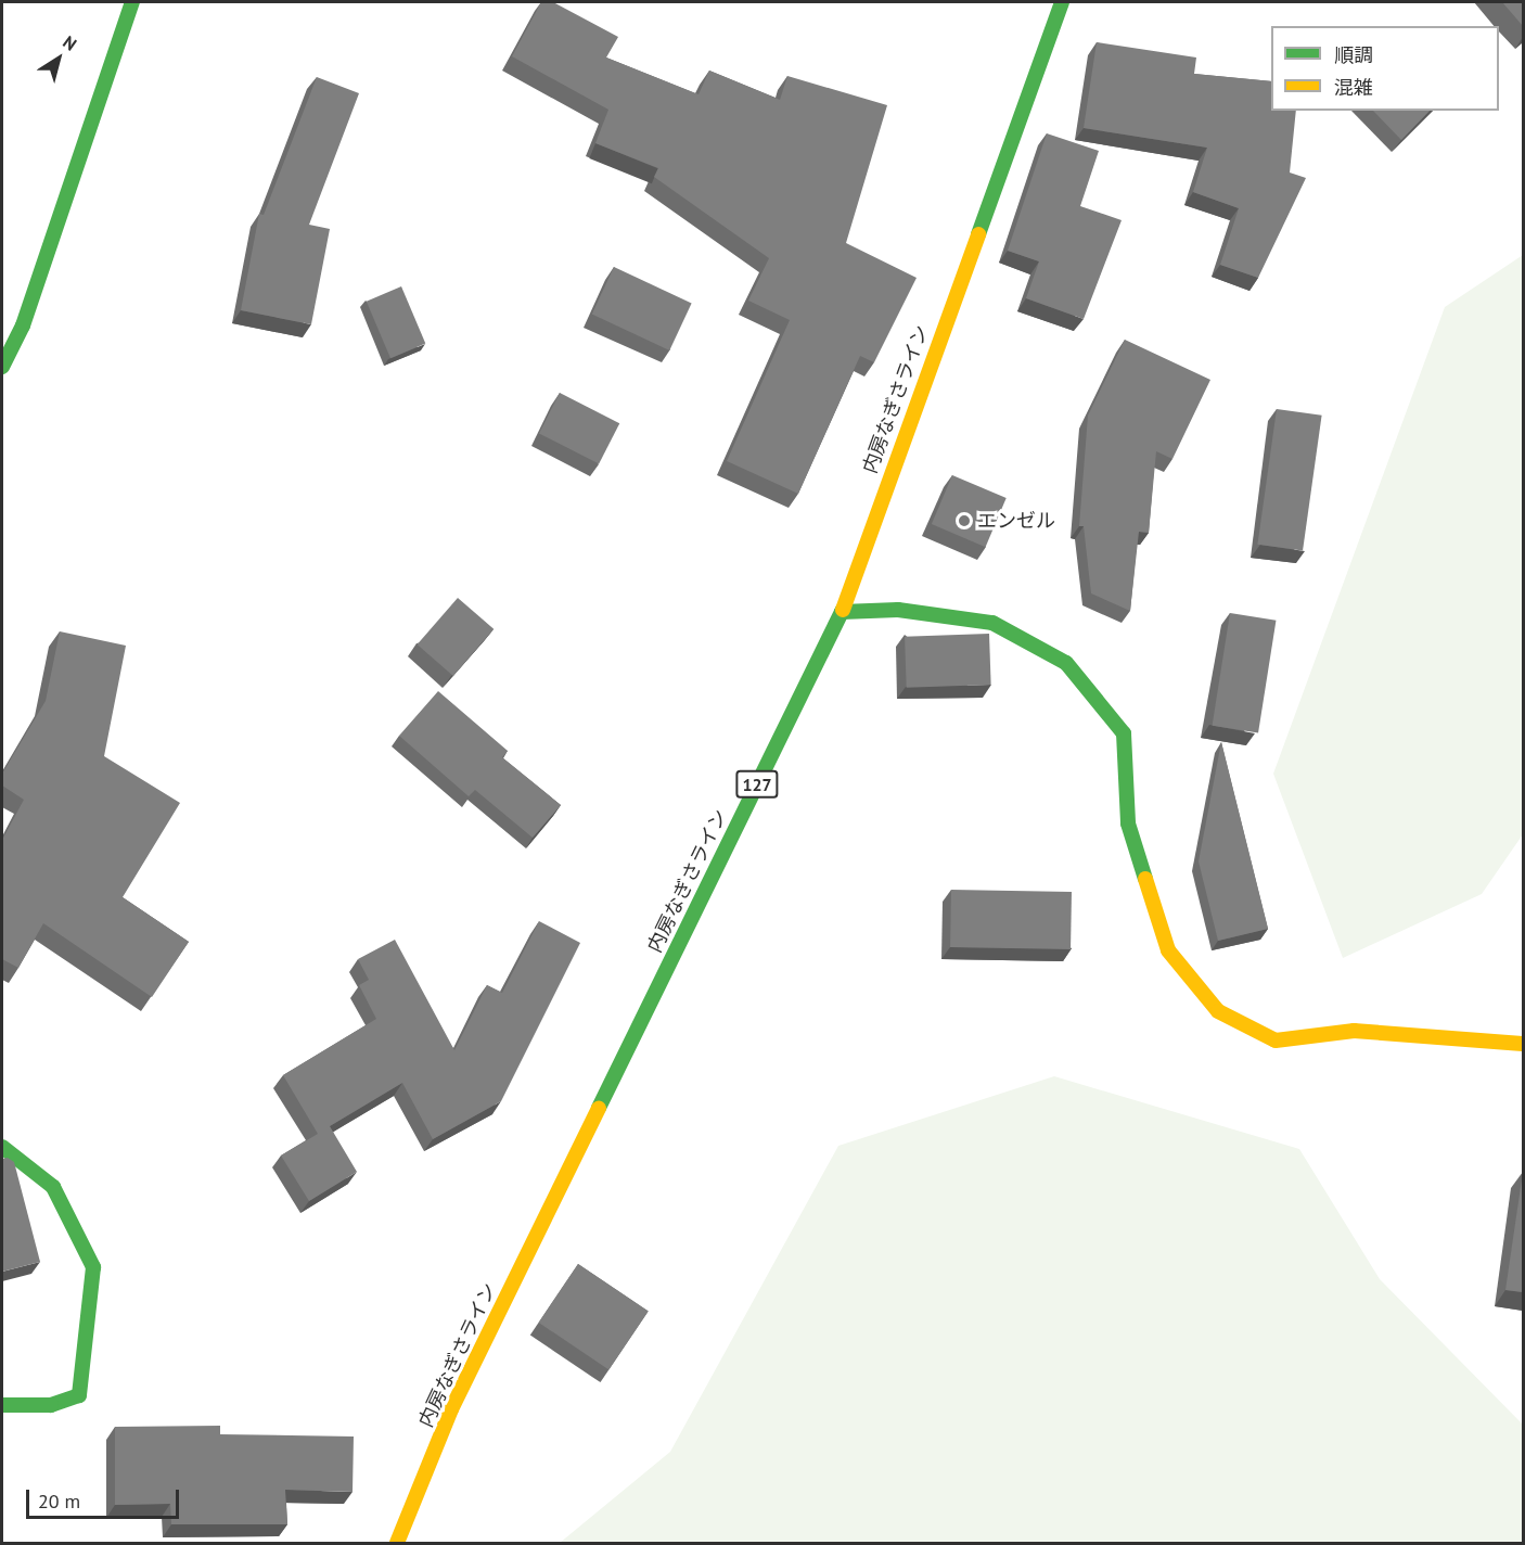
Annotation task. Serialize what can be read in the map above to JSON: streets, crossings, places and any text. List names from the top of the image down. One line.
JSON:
{"streets":{"main road":["内房なぎさライン","127"]},"places":["エンゼル"],"legend":["順調","混雑"],"scale_bar":"20 m","north":"top right"}
